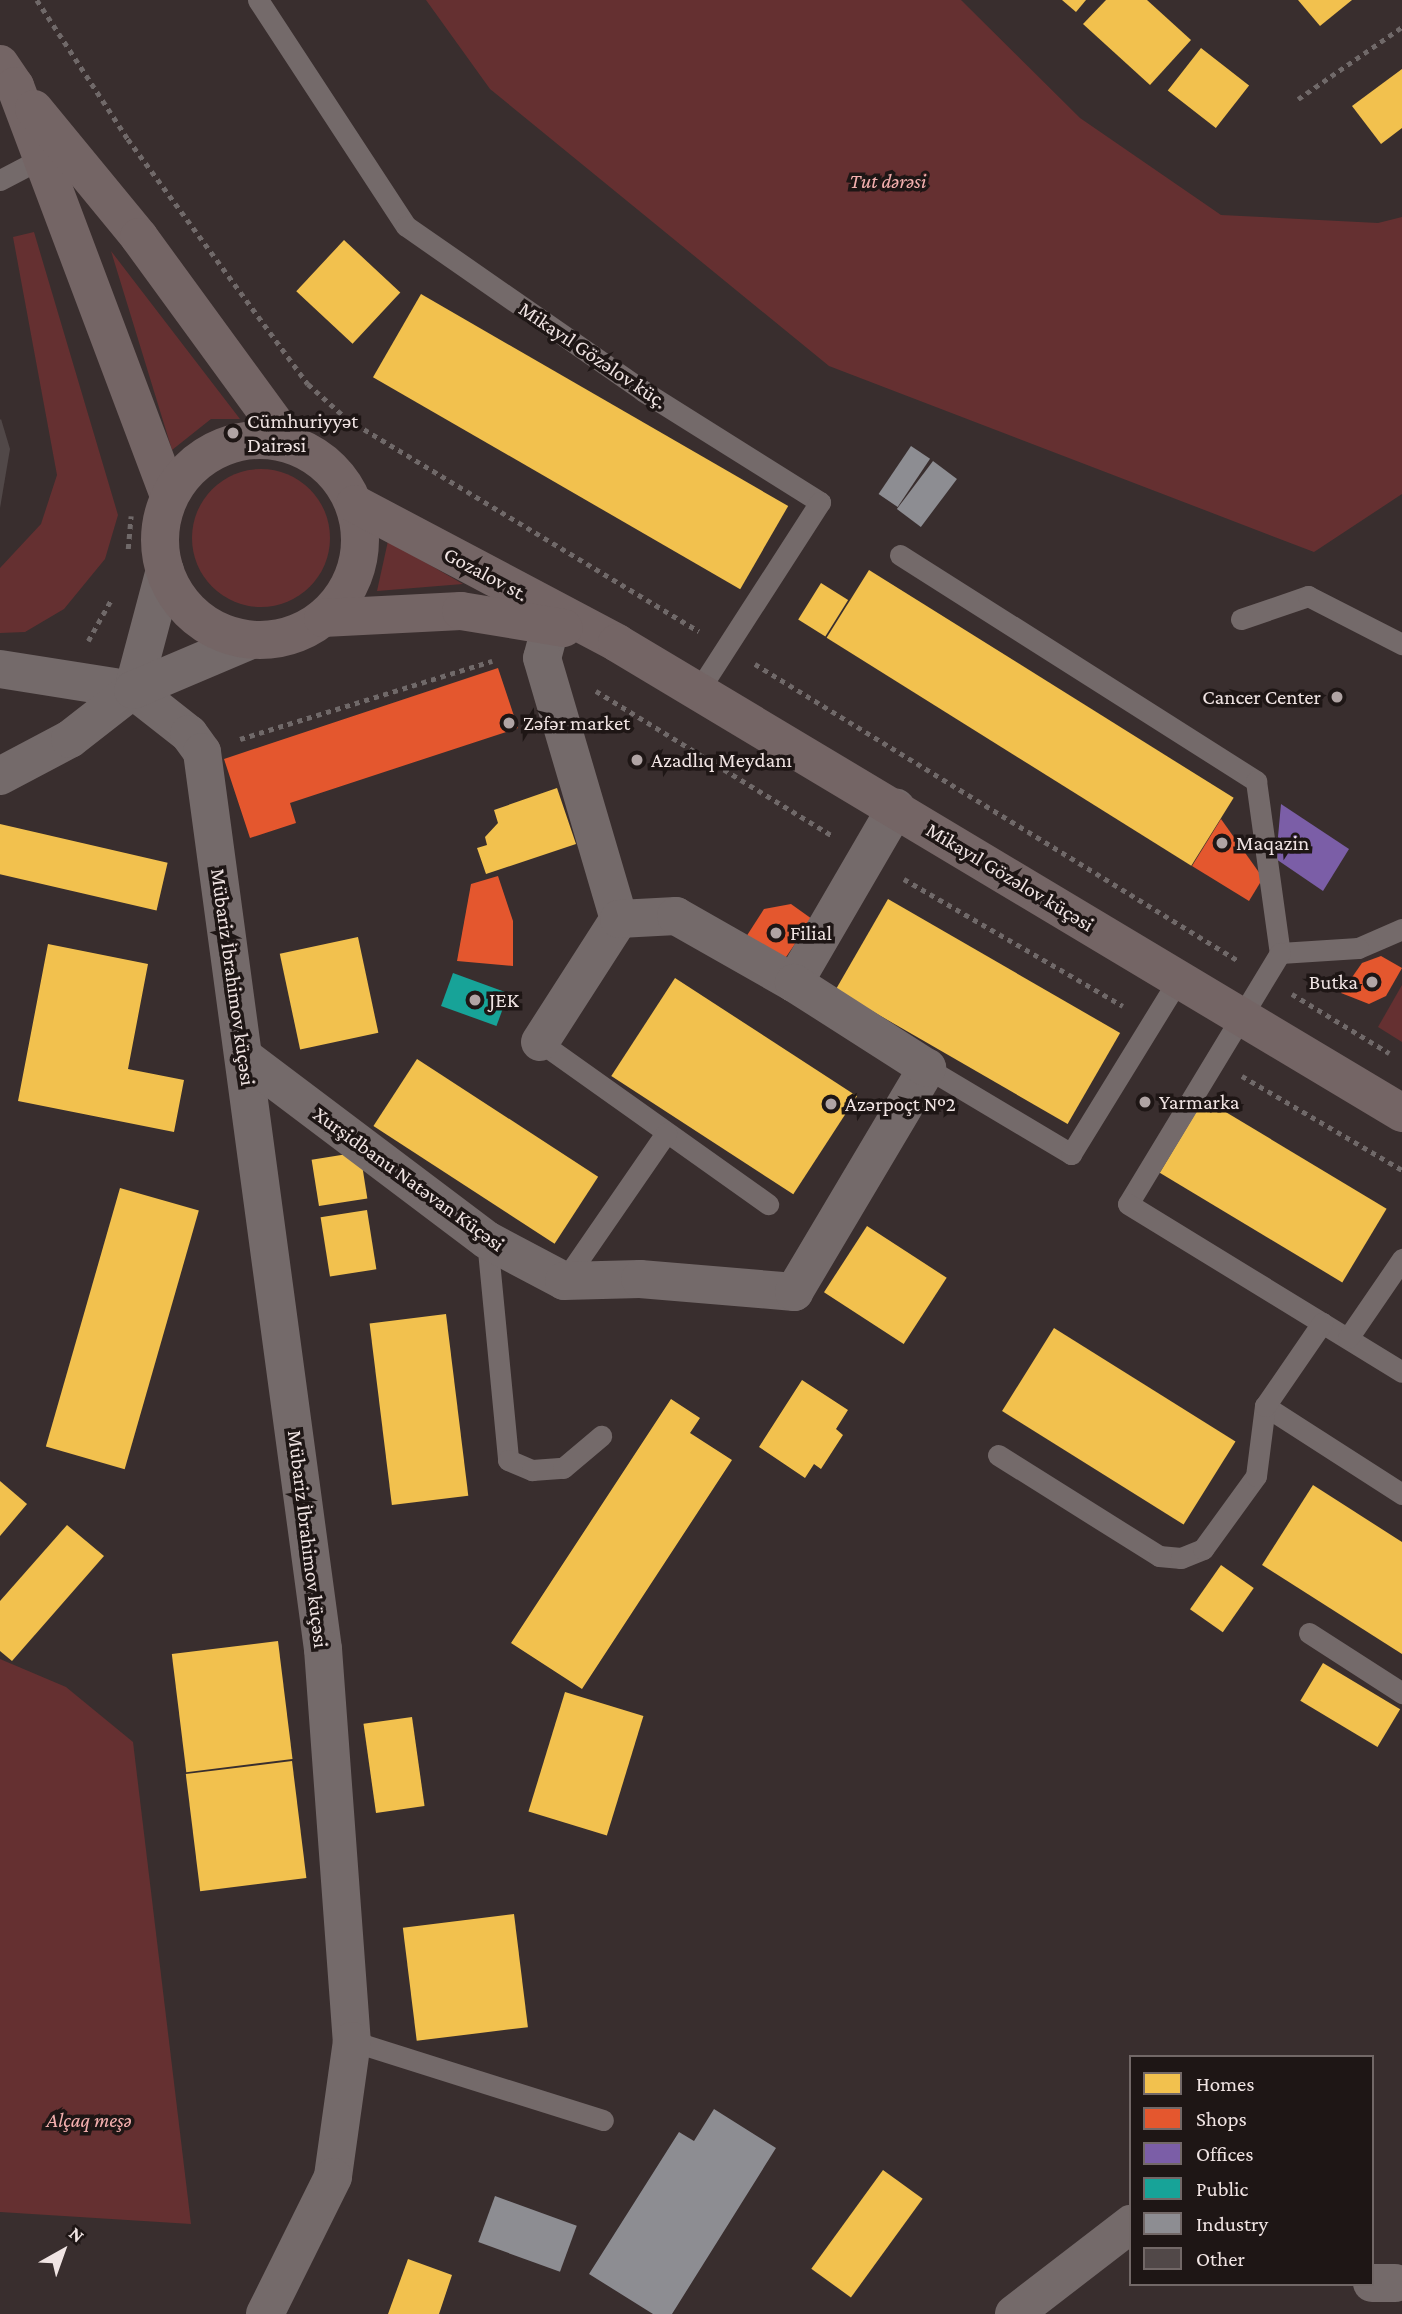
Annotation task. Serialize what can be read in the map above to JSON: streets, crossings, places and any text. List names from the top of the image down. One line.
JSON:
{"streets":{"main road":["Gozalov st.","Mikayıl Gözəlov küçəsi"],"street":["Mübariz İbrahimov küçəsi","Xurşidbanu Natəvan Küçəsi"],"lane":["Mikayıl Gözəlov küç."]},"crossings":[["Mikayıl Gözəlov küç.","Mikayıl Gözəlov küçəsi"],["Gozalov st.","Mikayıl Gözəlov küçəsi"],["Mübariz İbrahimov küçəsi","Xurşidbanu Natəvan Küçəsi"]],"parks":["Tut dərəsi","Alçaq meşə"],"places":["Cümhuriyyət Dairəsi","Cancer Center","Zəfər market","Azadlıq Meydanı","Maqazin","Filial","Butka","JEK","Yarmarka","Azərpoçt №2"],"legend":["Homes","Shops","Offices","Public","Industry","Other"],"north":"top right"}
